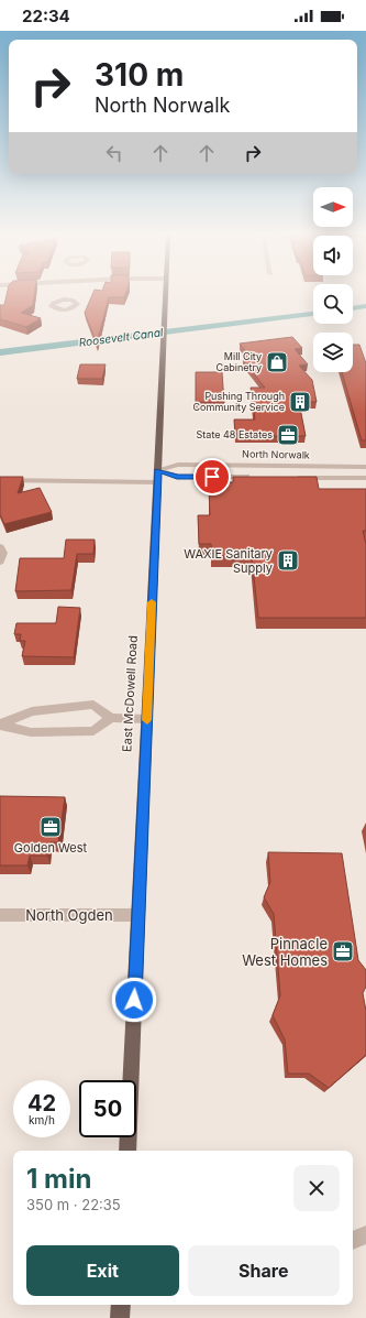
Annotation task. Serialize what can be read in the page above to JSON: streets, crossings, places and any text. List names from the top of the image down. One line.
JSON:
{"streets":{"main road":["East McDowell Road"],"street":["North Norwalk","North Ogden"]},"crossings":[["North Norwalk","East McDowell Road"],["East McDowell Road","North Ogden"]],"water":["Roosevelt Canal"],"places":{"shop":["Mill City Cabinetry"],"building":["Pushing Through Community Service","WAXIE Sanitary Supply"],"office":["State 48 Estates","Golden West","Pinnacle West Homes"]},"north":"right","page":{"status":"22:34","turn":["310 m","North Norwalk"],"speed":"42 km/h","limit":"50","heading":["1 min","350 m · 22:35"],"buttons":["Exit","Share"]}}
